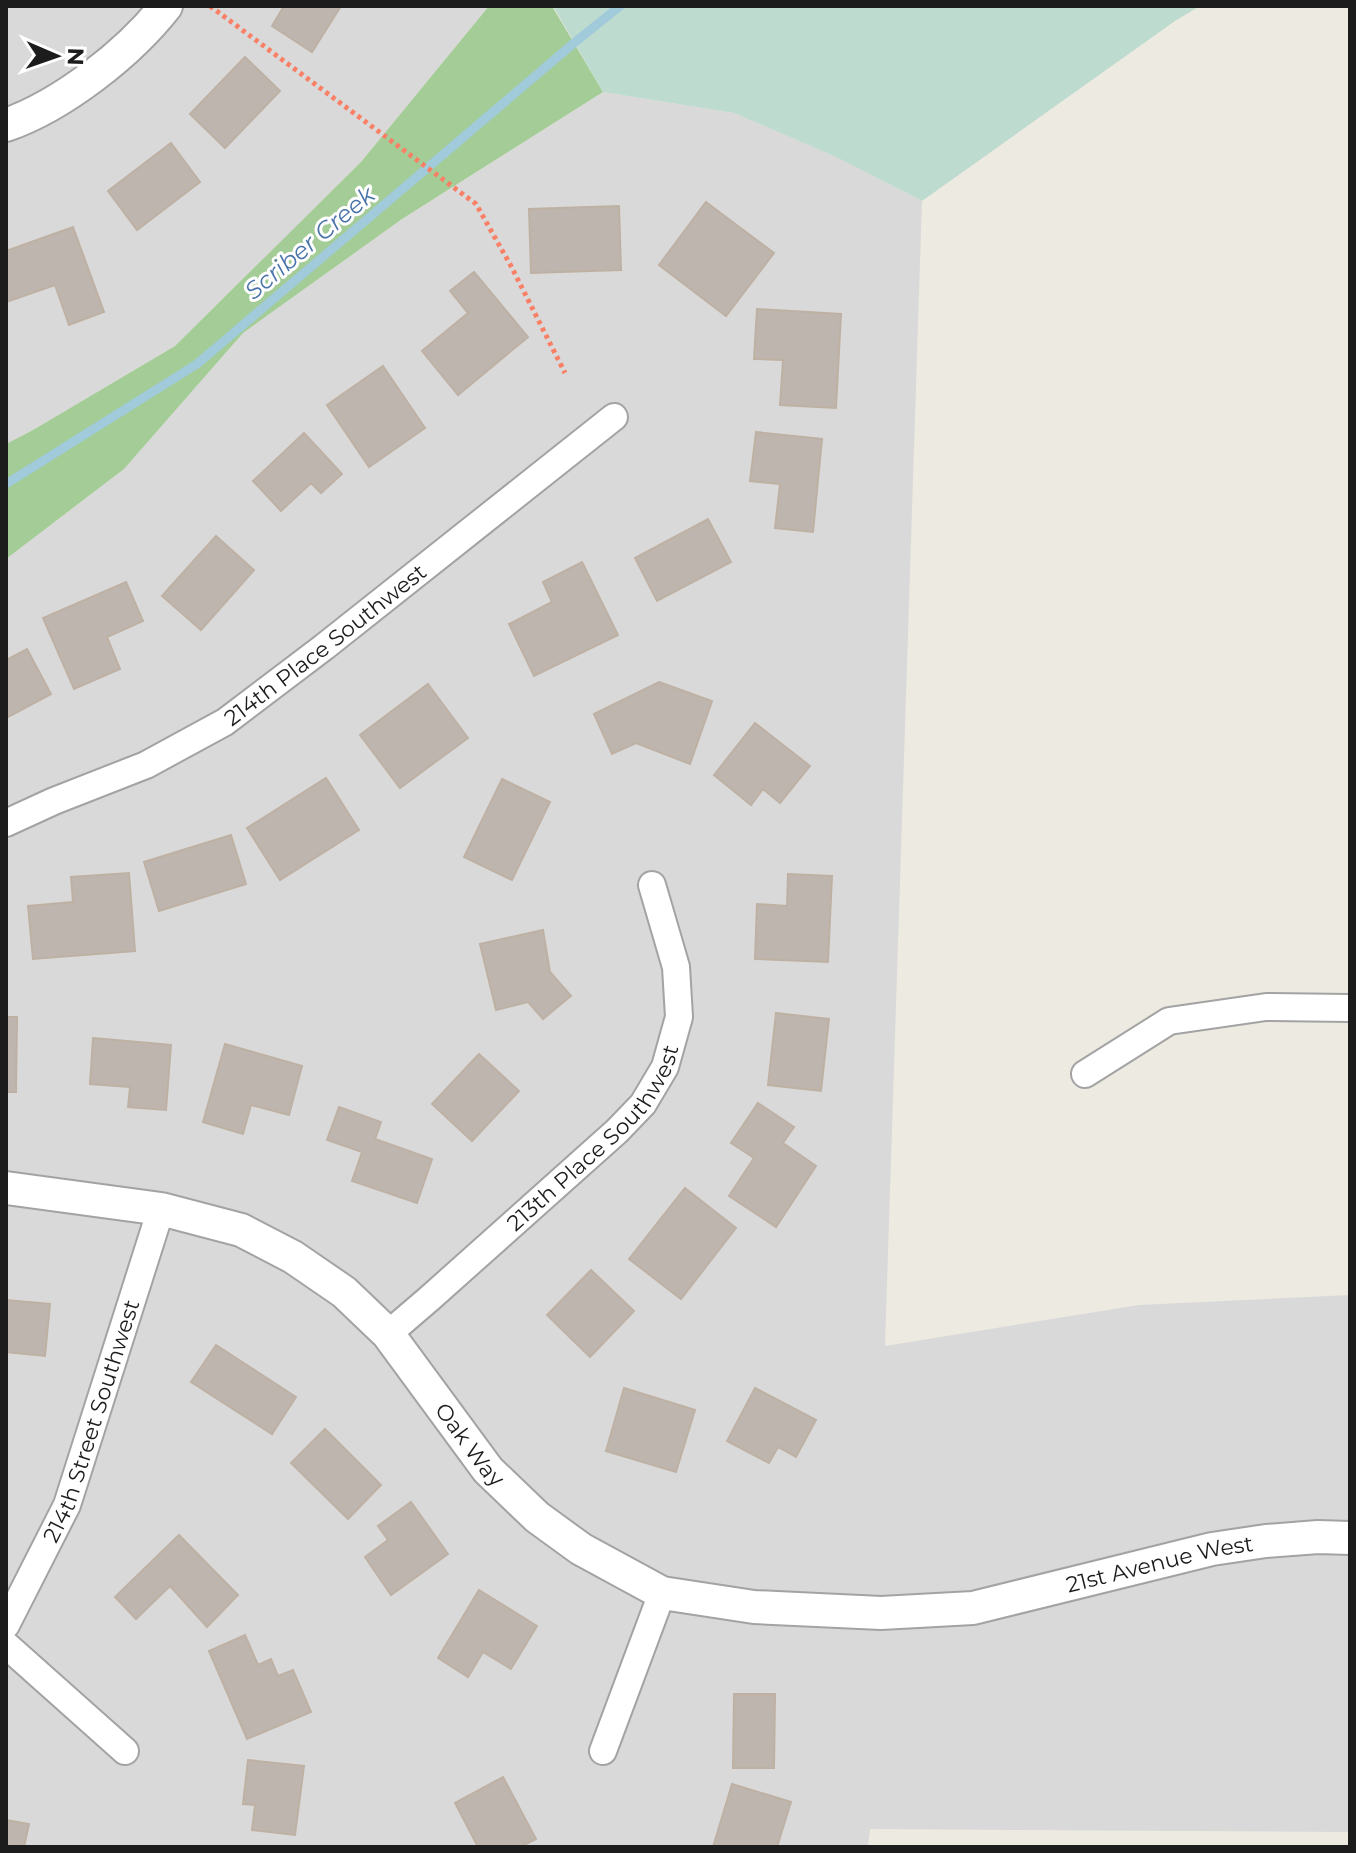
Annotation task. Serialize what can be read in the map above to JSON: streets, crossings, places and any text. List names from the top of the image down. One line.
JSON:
{"streets":{"street":["214th Place Southwest","213th Place Southwest","214th Street Southwest","Oak Way","21st Avenue West"]},"crossings":[["213th Place Southwest","Oak Way"],["214th Street Southwest","Oak Way"],["Oak Way","21st Avenue West"]],"water":["Scriber Creek"],"north":"right"}
